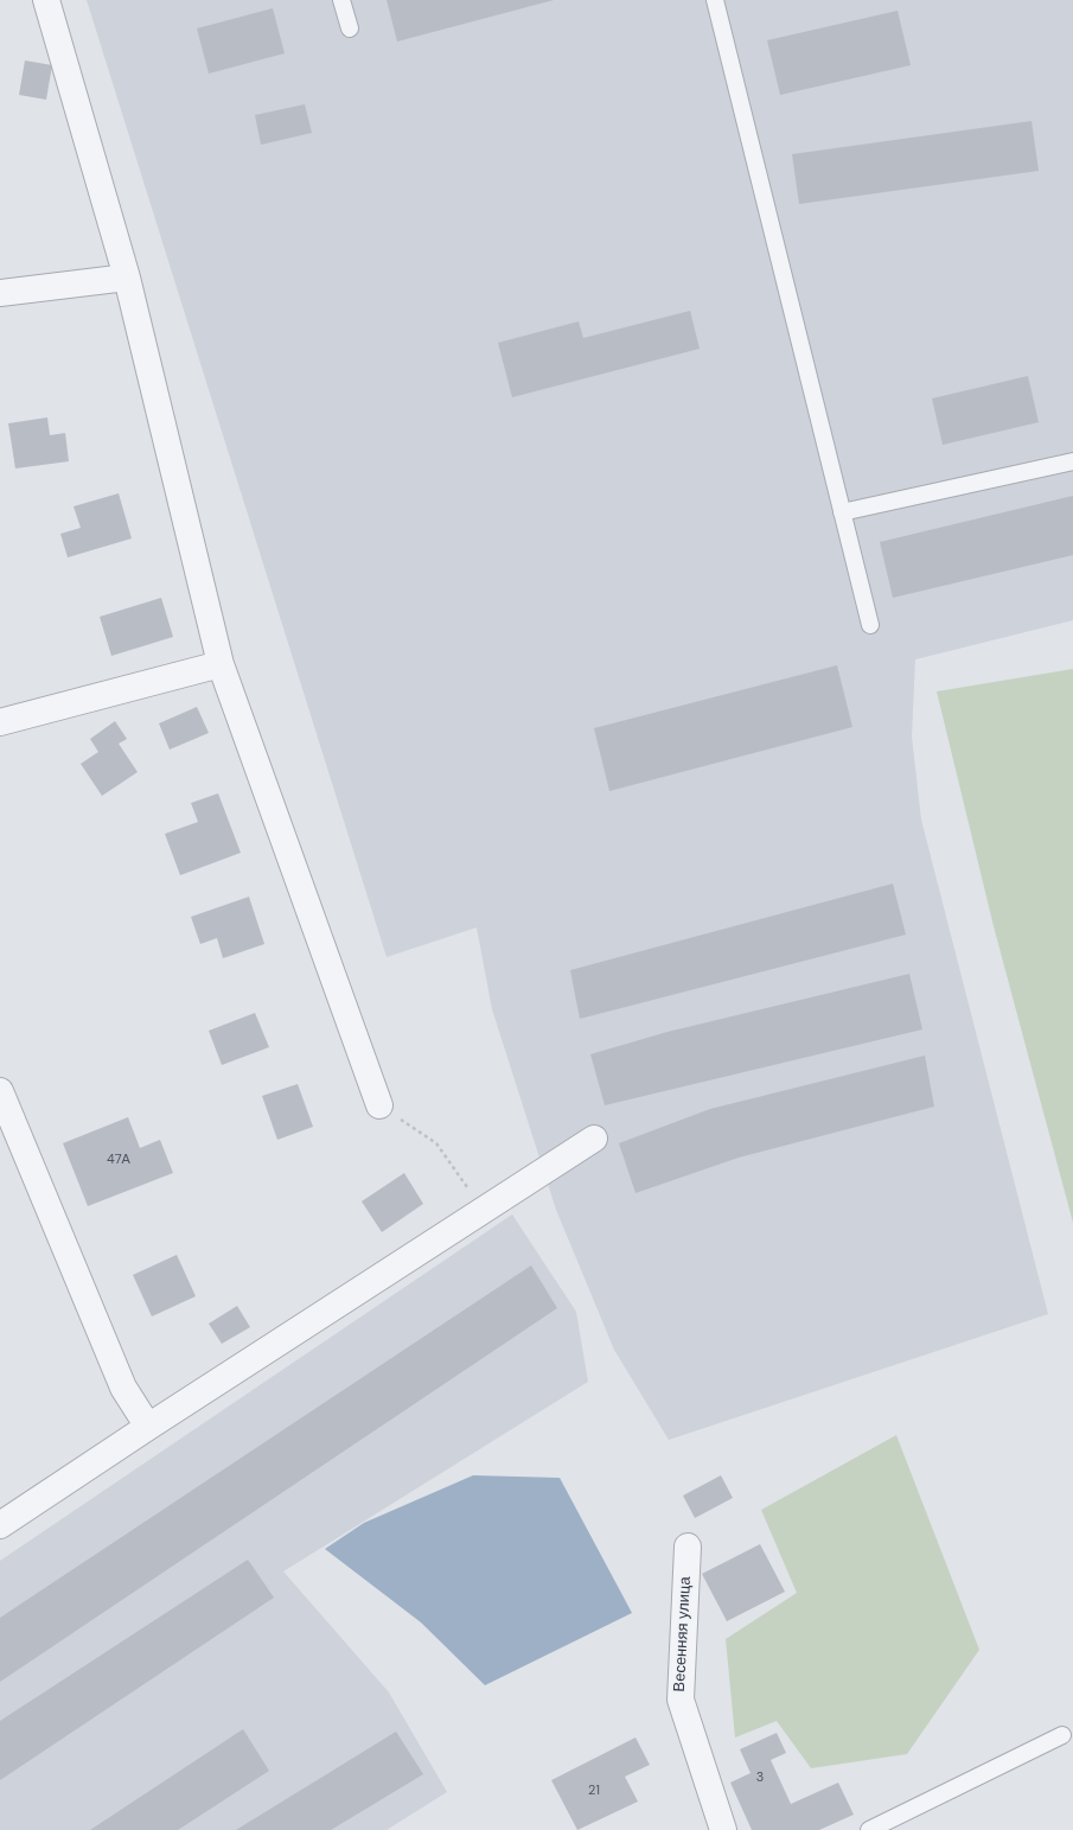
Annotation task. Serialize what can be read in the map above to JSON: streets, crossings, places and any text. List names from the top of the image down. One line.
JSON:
{"streets":{"street":["Весенняя улица"]},"house_numbers":["47А","3","21"]}
